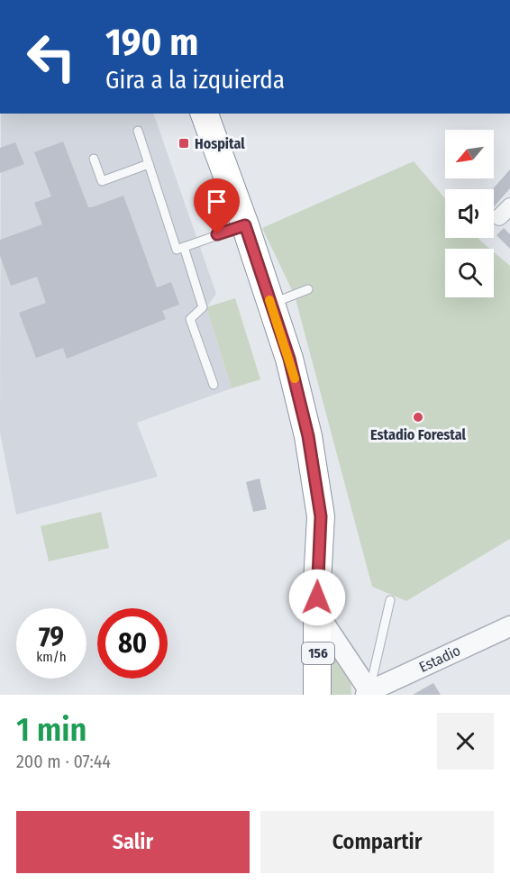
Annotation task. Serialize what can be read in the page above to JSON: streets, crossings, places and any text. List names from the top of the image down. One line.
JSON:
{"streets":{"highway":["156"],"street":["Estadio"]},"places":{"transit":["Hospital"],"other":["Estadio Forestal"]},"north":"bottom left","page":{"turn":["190 m","Gira a la izquierda"],"speed":"79 km/h","limit":"80","heading":["1 min","200 m · 07:44"],"buttons":["Salir","Compartir"]}}
